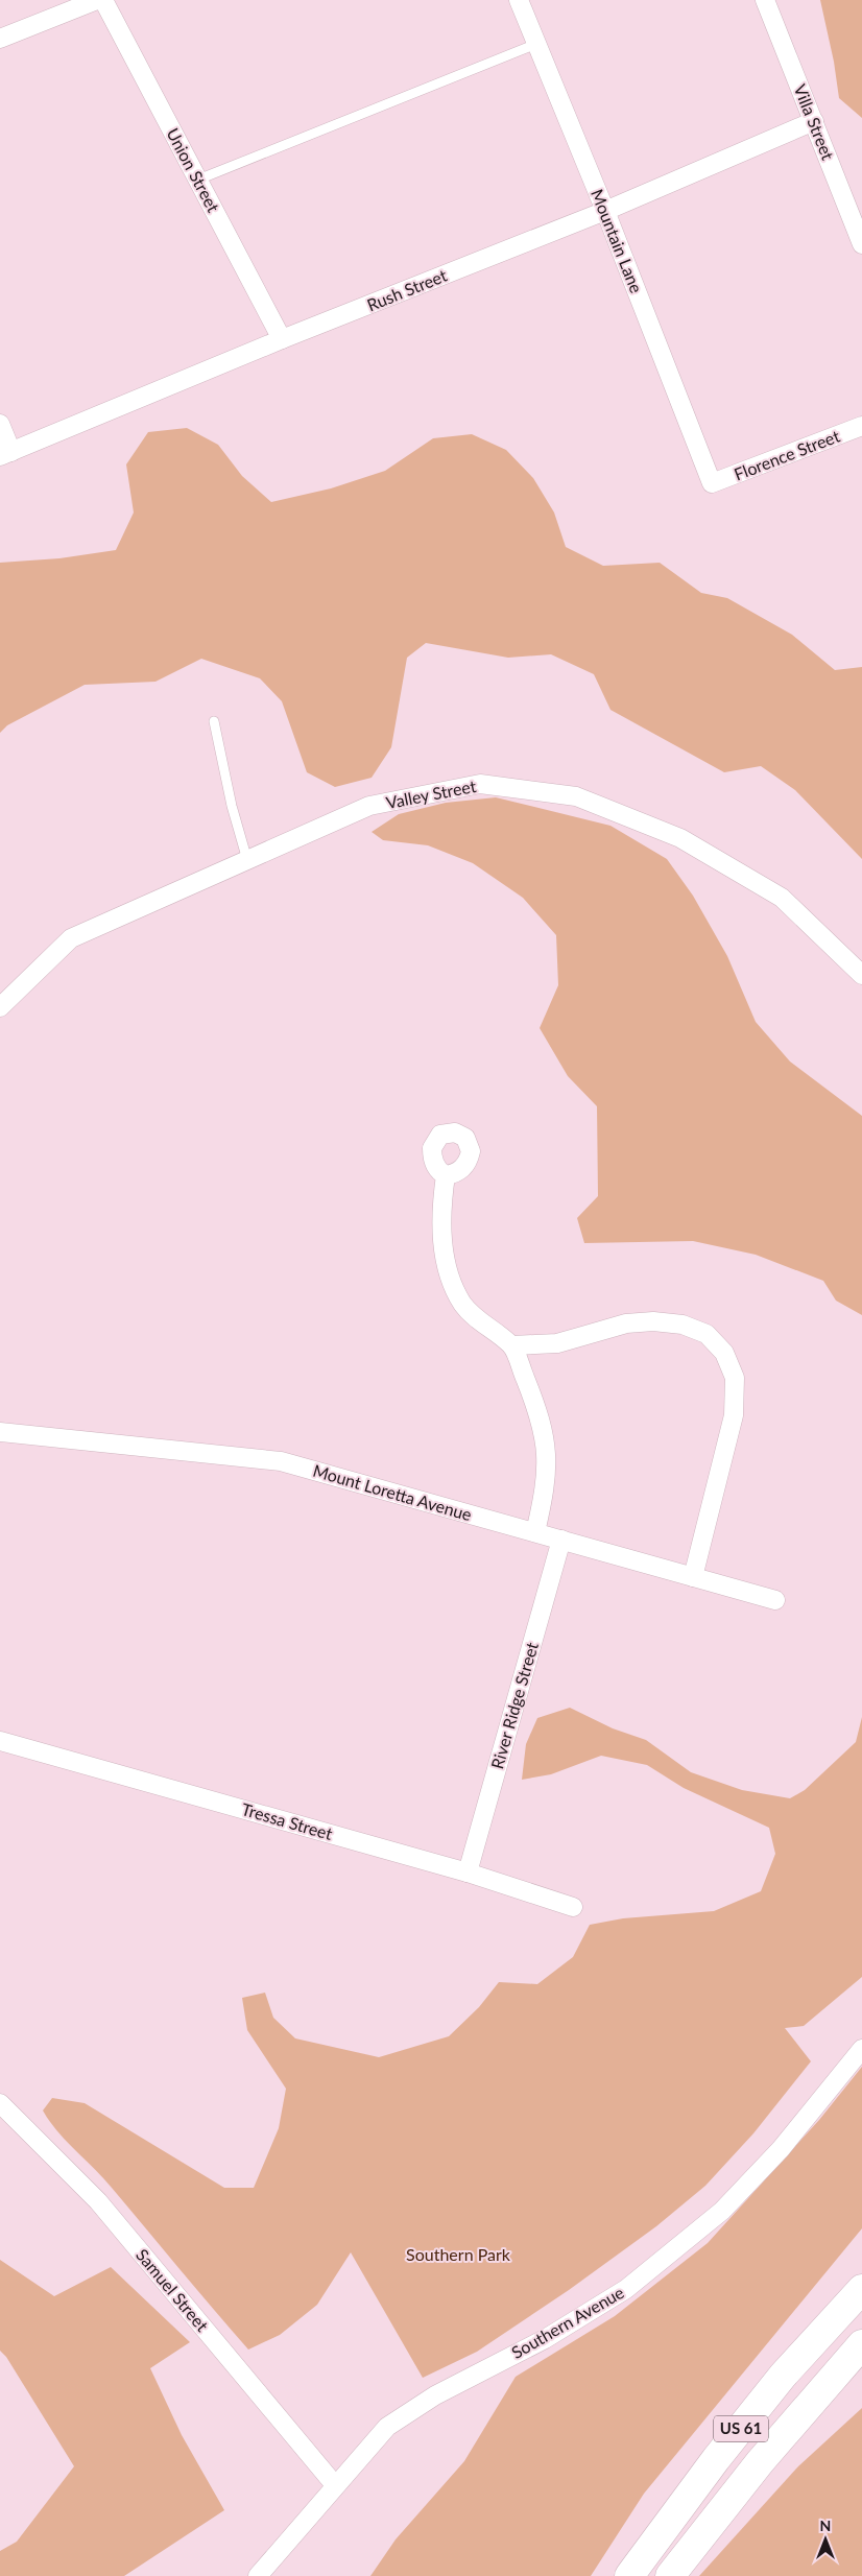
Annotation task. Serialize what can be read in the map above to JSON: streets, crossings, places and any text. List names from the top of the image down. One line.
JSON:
{"streets":{"highway":["US 61"],"street":["Villa Street","Union Street","Mountain Lane","Rush Street","Florence Street","Valley Street","Mount Loretta Avenue","River Ridge Street","Tressa Street","Samuel Street","Southern Avenue"]},"crossings":[["Villa Street","Rush Street"],["Union Street","Rush Street"],["Mountain Lane","Rush Street"],["Mountain Lane","Florence Street"],["Mount Loretta Avenue","River Ridge Street"],["River Ridge Street","Tressa Street"],["Samuel Street","Southern Avenue"]],"parks":["Southern Park"],"north":"top"}
